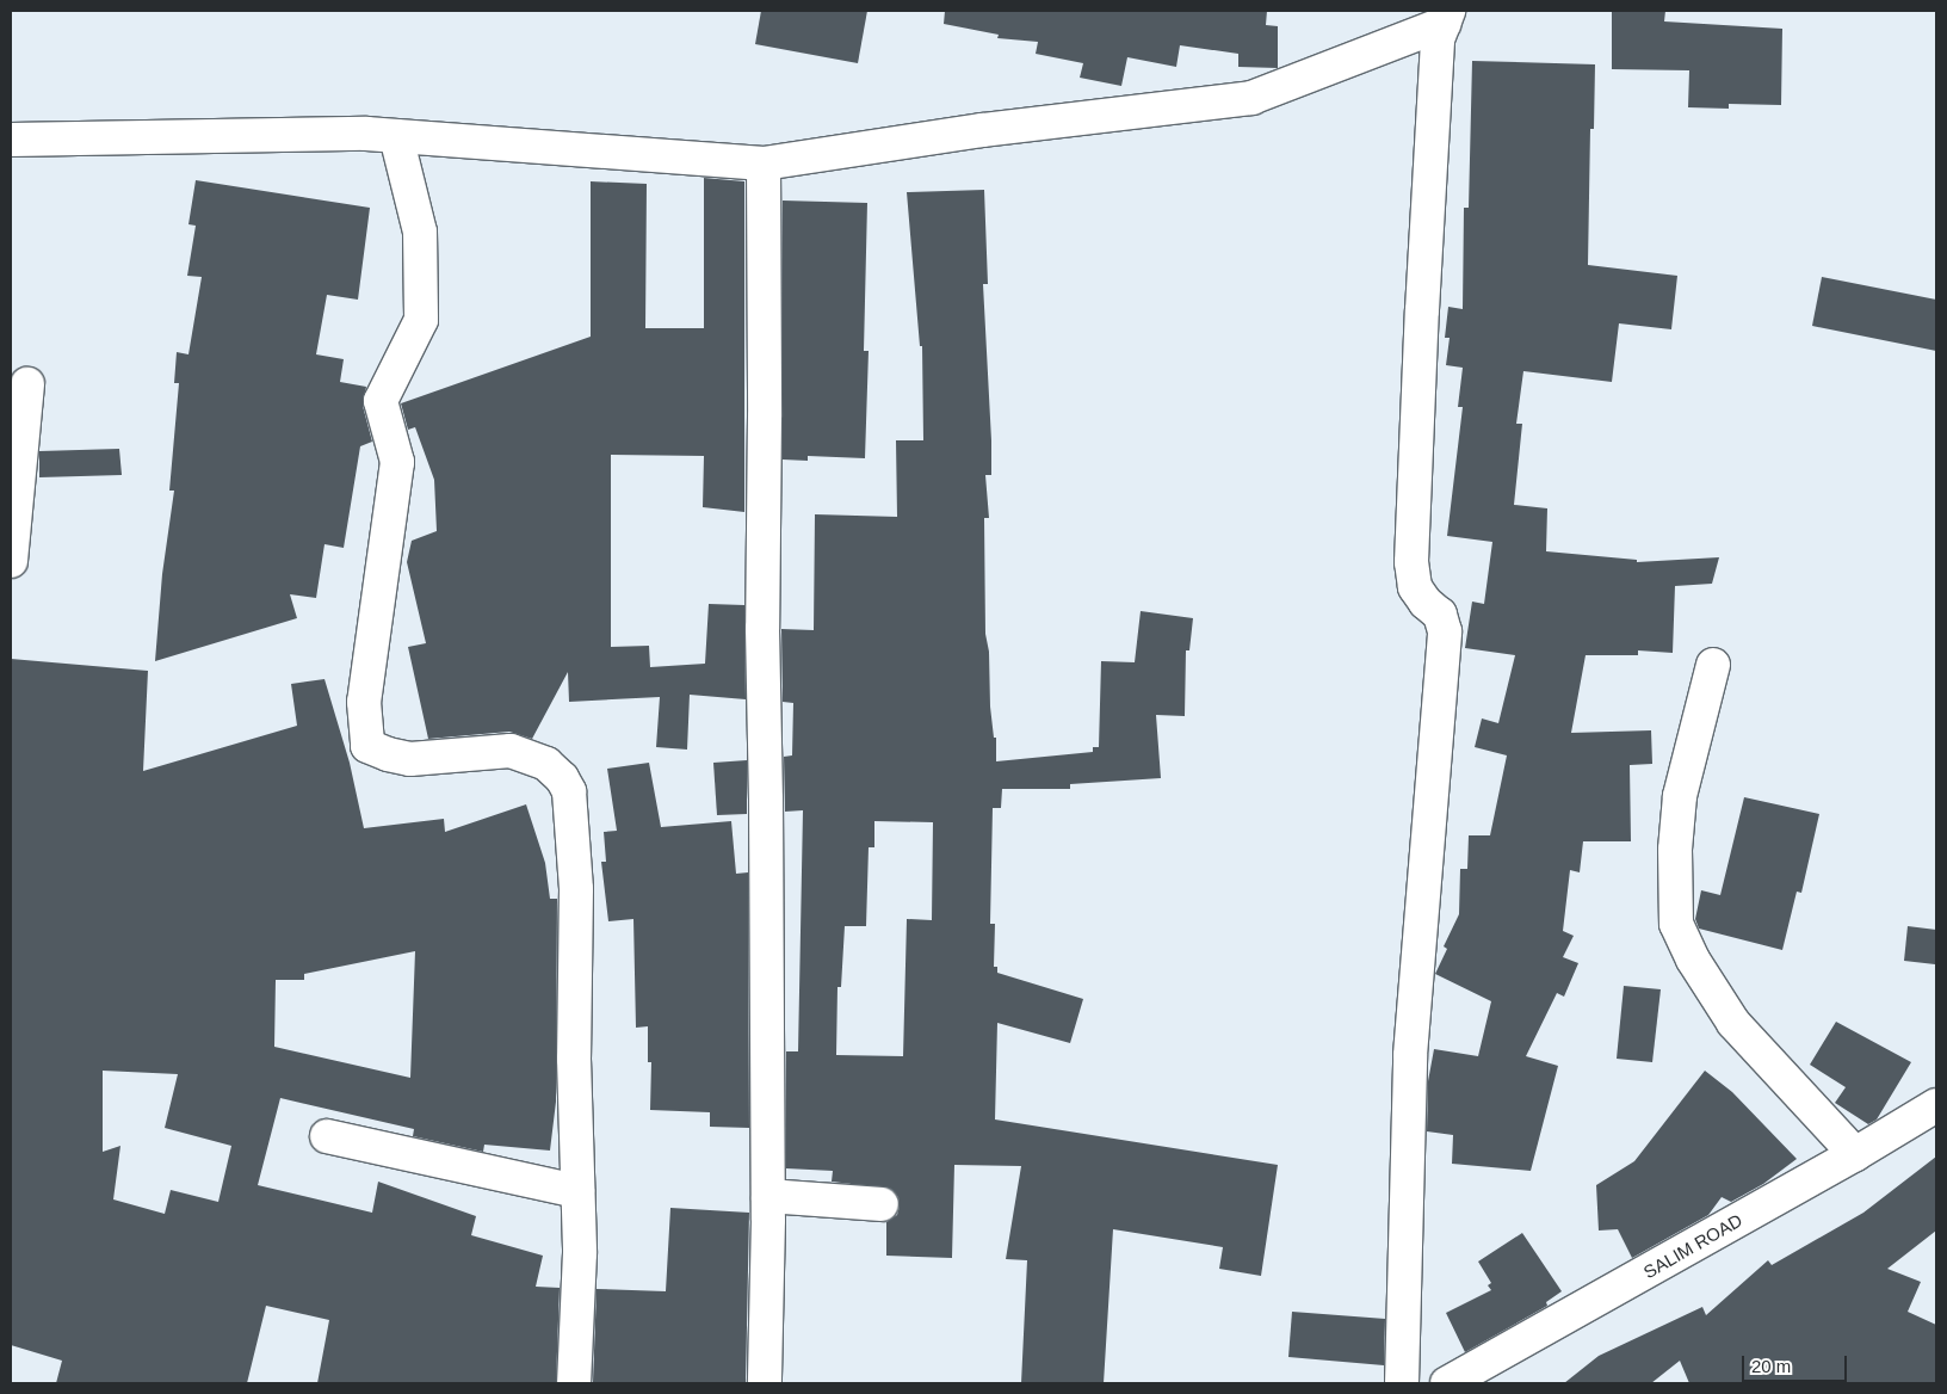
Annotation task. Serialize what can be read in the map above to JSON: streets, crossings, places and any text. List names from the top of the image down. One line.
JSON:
{"streets":{"street":["SALIM ROAD"]},"scale_bar":"20 m"}
